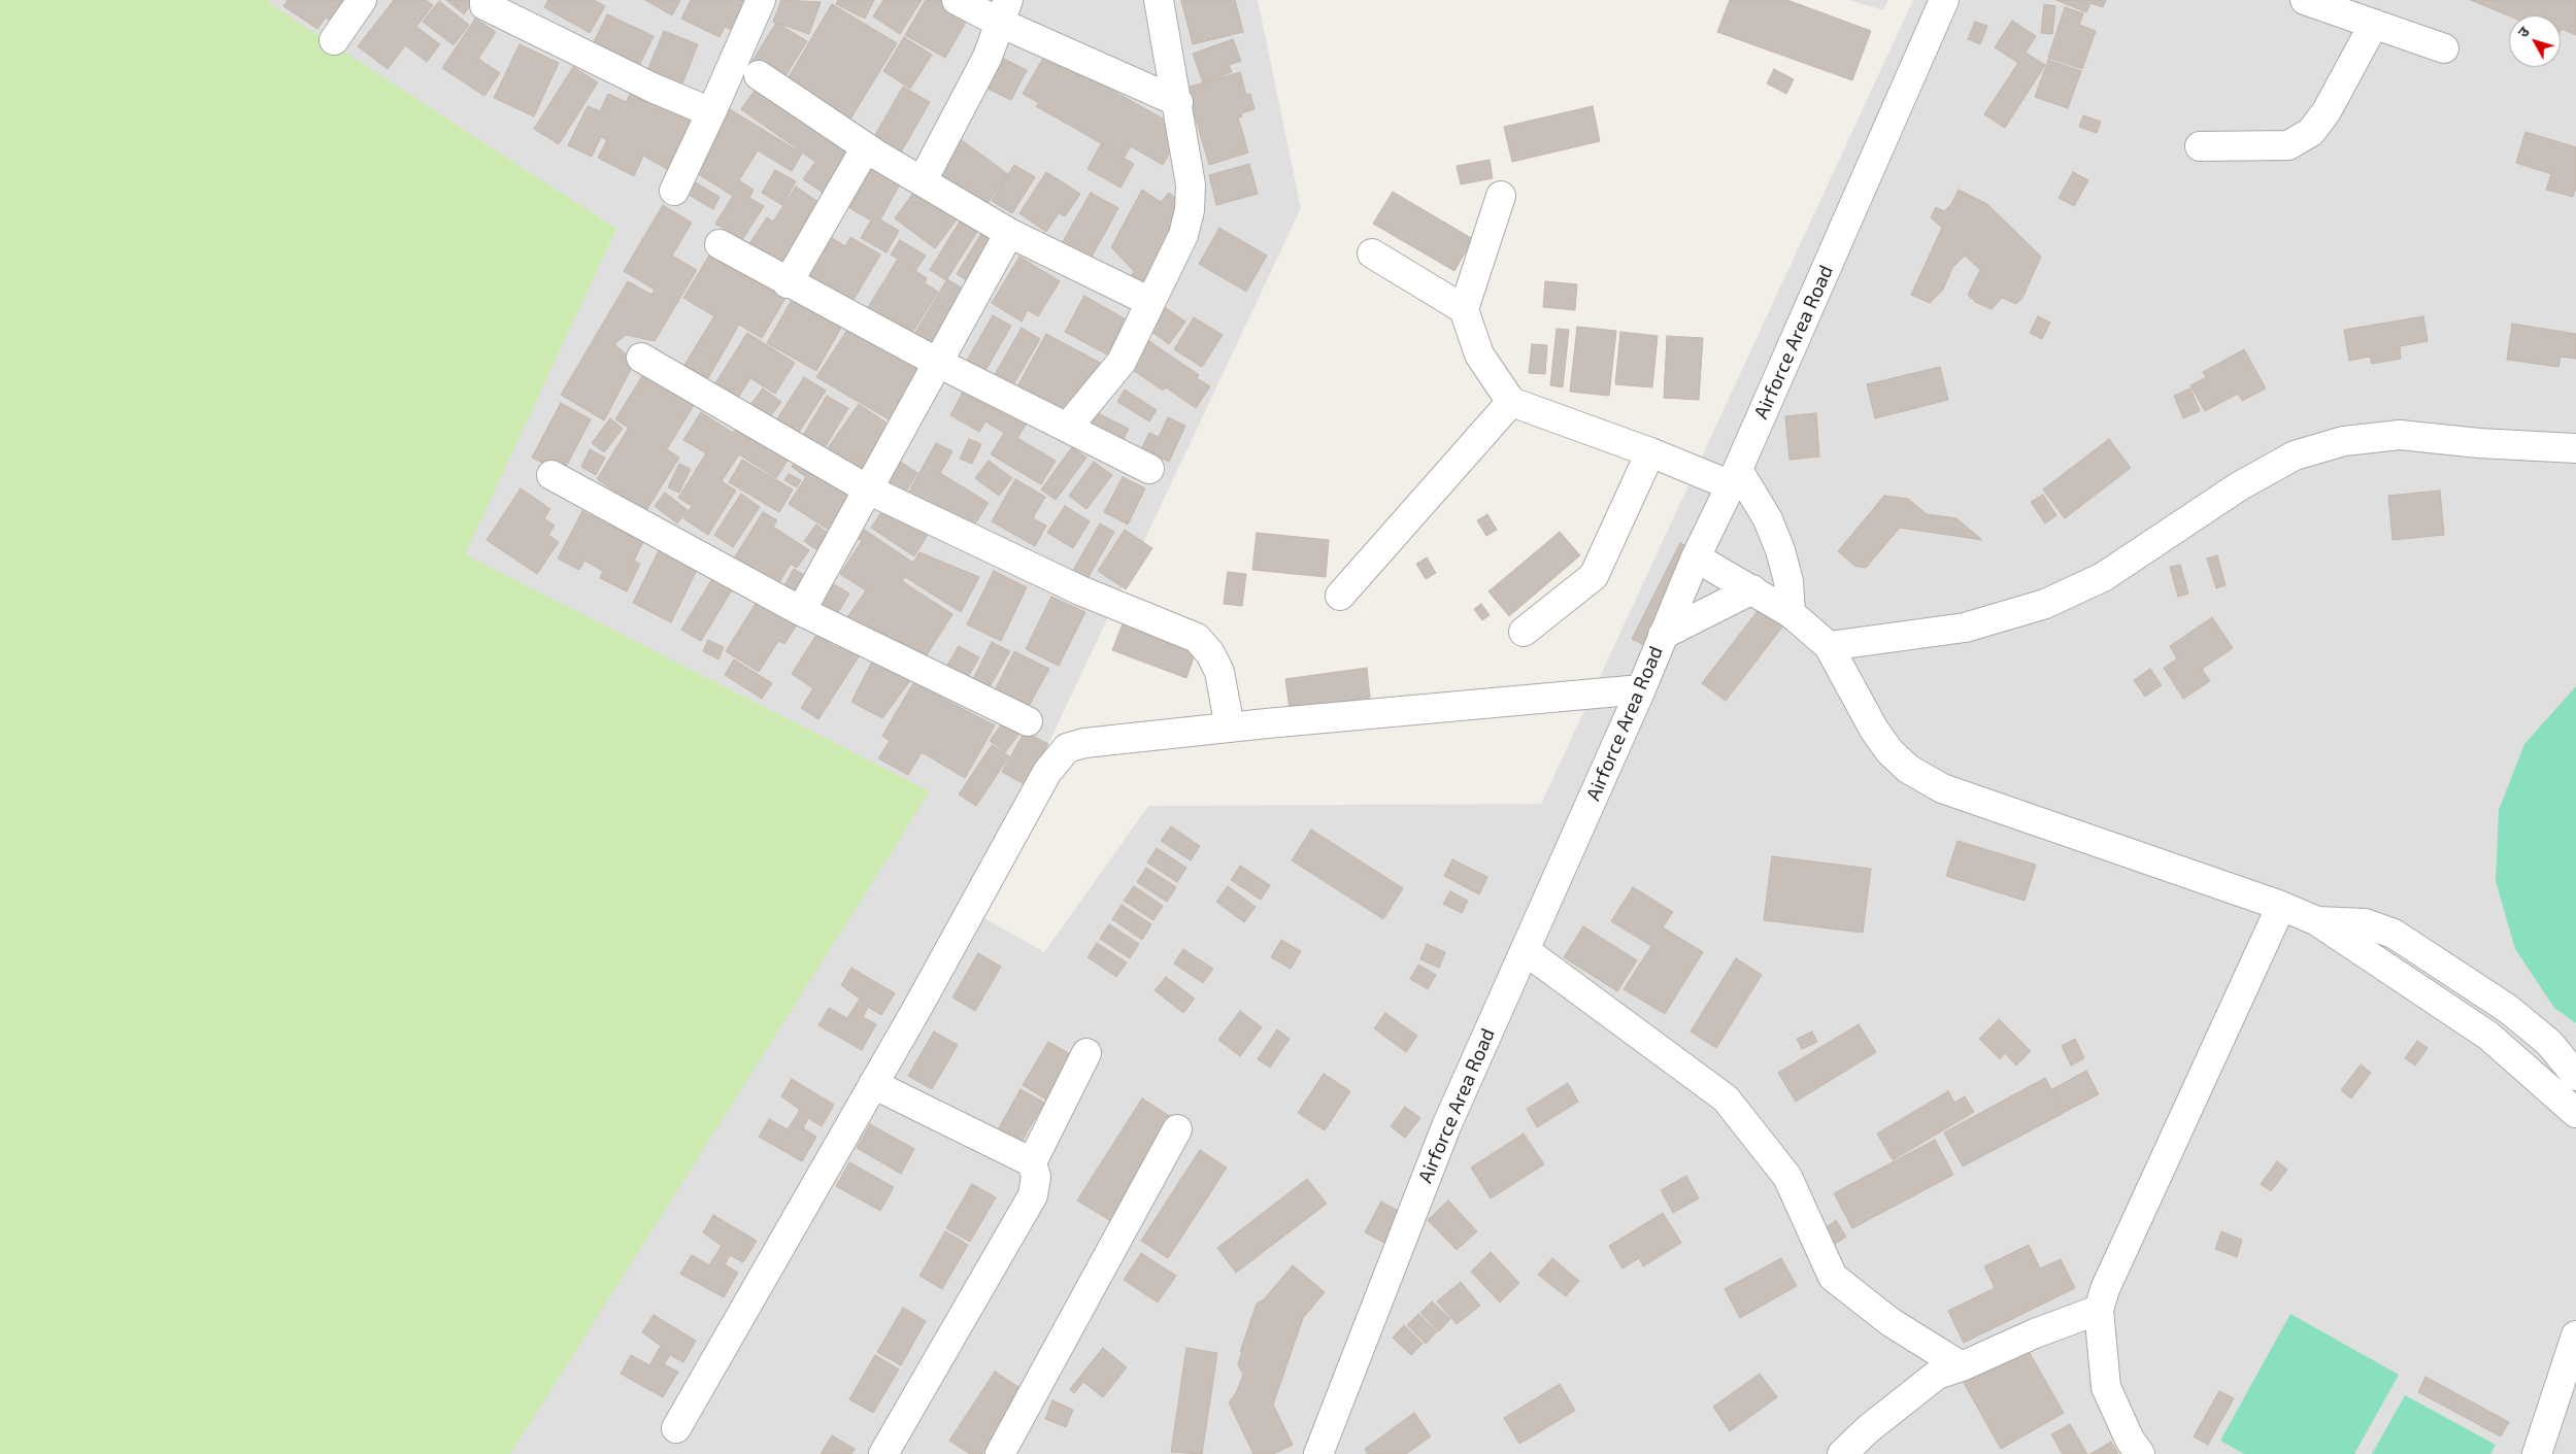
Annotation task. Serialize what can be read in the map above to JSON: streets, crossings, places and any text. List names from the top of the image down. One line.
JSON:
{"streets":{"street":["Airforce Area Road"]},"north":"top left"}
